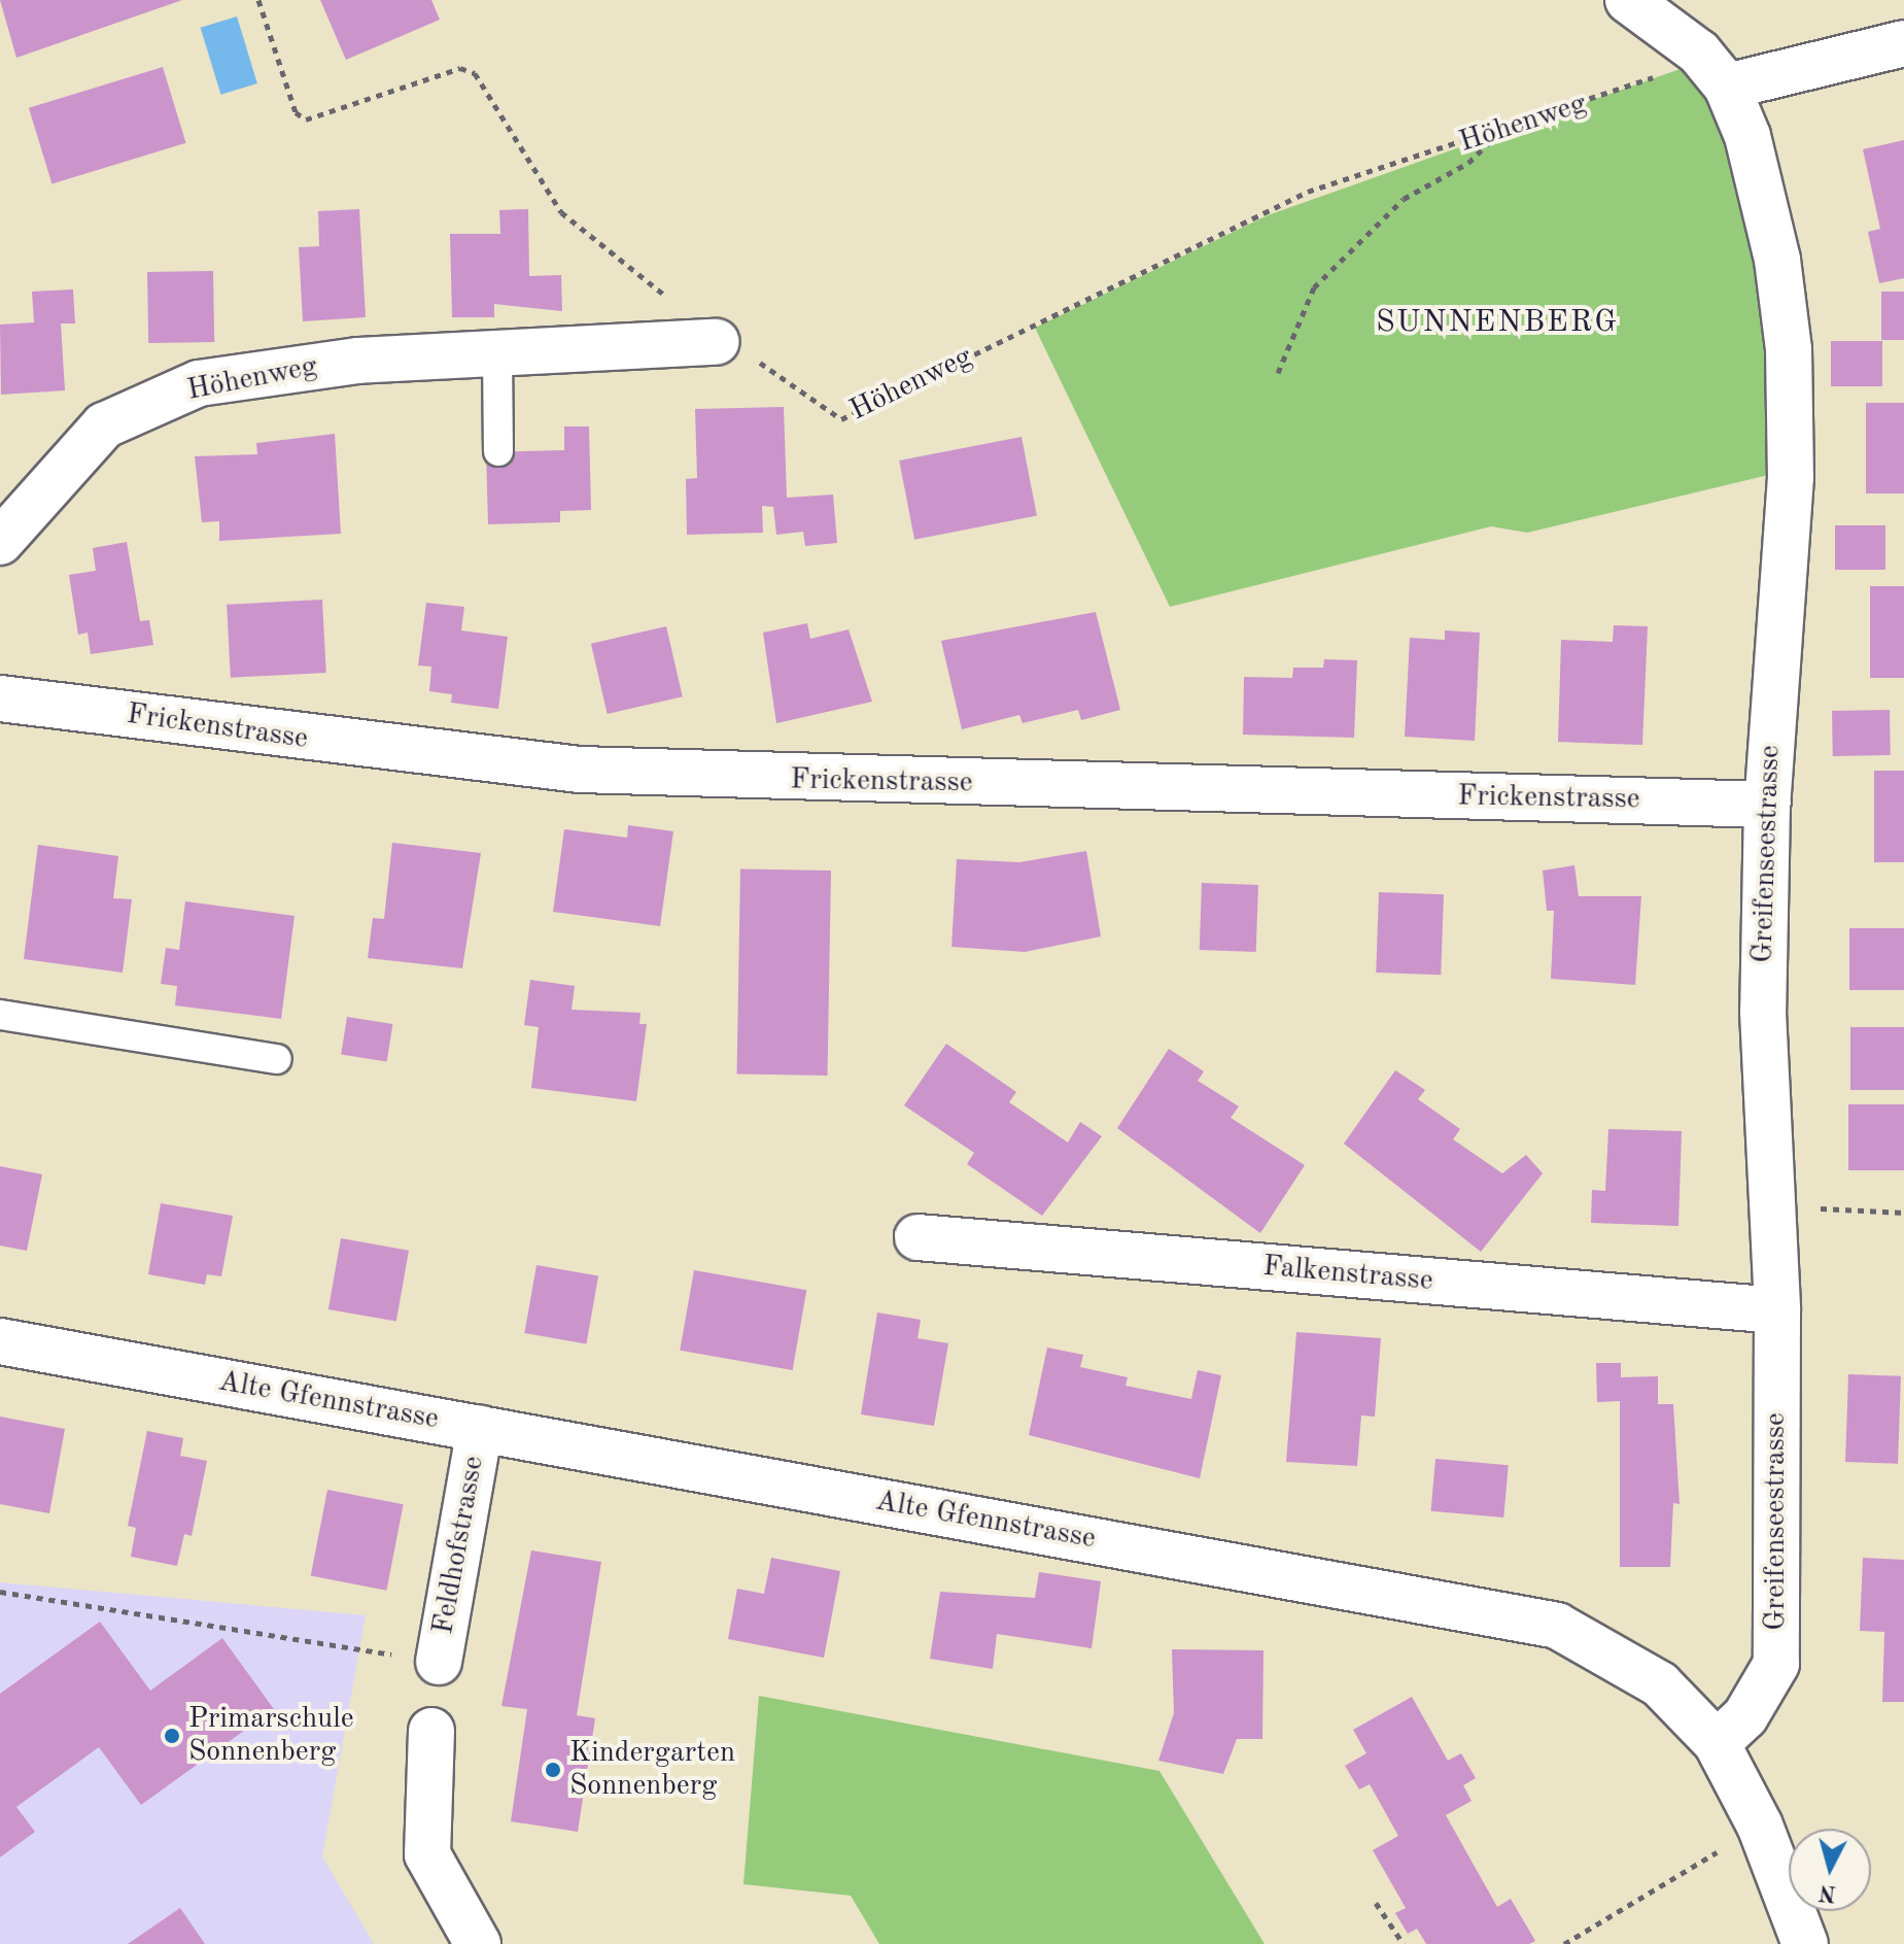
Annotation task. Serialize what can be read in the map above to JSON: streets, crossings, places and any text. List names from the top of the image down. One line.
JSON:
{"streets":{"street":["Höhenweg","Frickenstrasse","Greifenseestrasse","Falkenstrasse","Alte Gfennstrasse","Feldhofstrasse"]},"crossings":[["Höhenweg","Greifenseestrasse"],["Frickenstrasse","Greifenseestrasse"],["Greifenseestrasse","Falkenstrasse"],["Greifenseestrasse","Alte Gfennstrasse"],["Alte Gfennstrasse","Feldhofstrasse"]],"districts":["SUNNENBERG"],"places":["Primarschule Sonnenberg","Kindergarten Sonnenberg"],"north":"bottom"}
